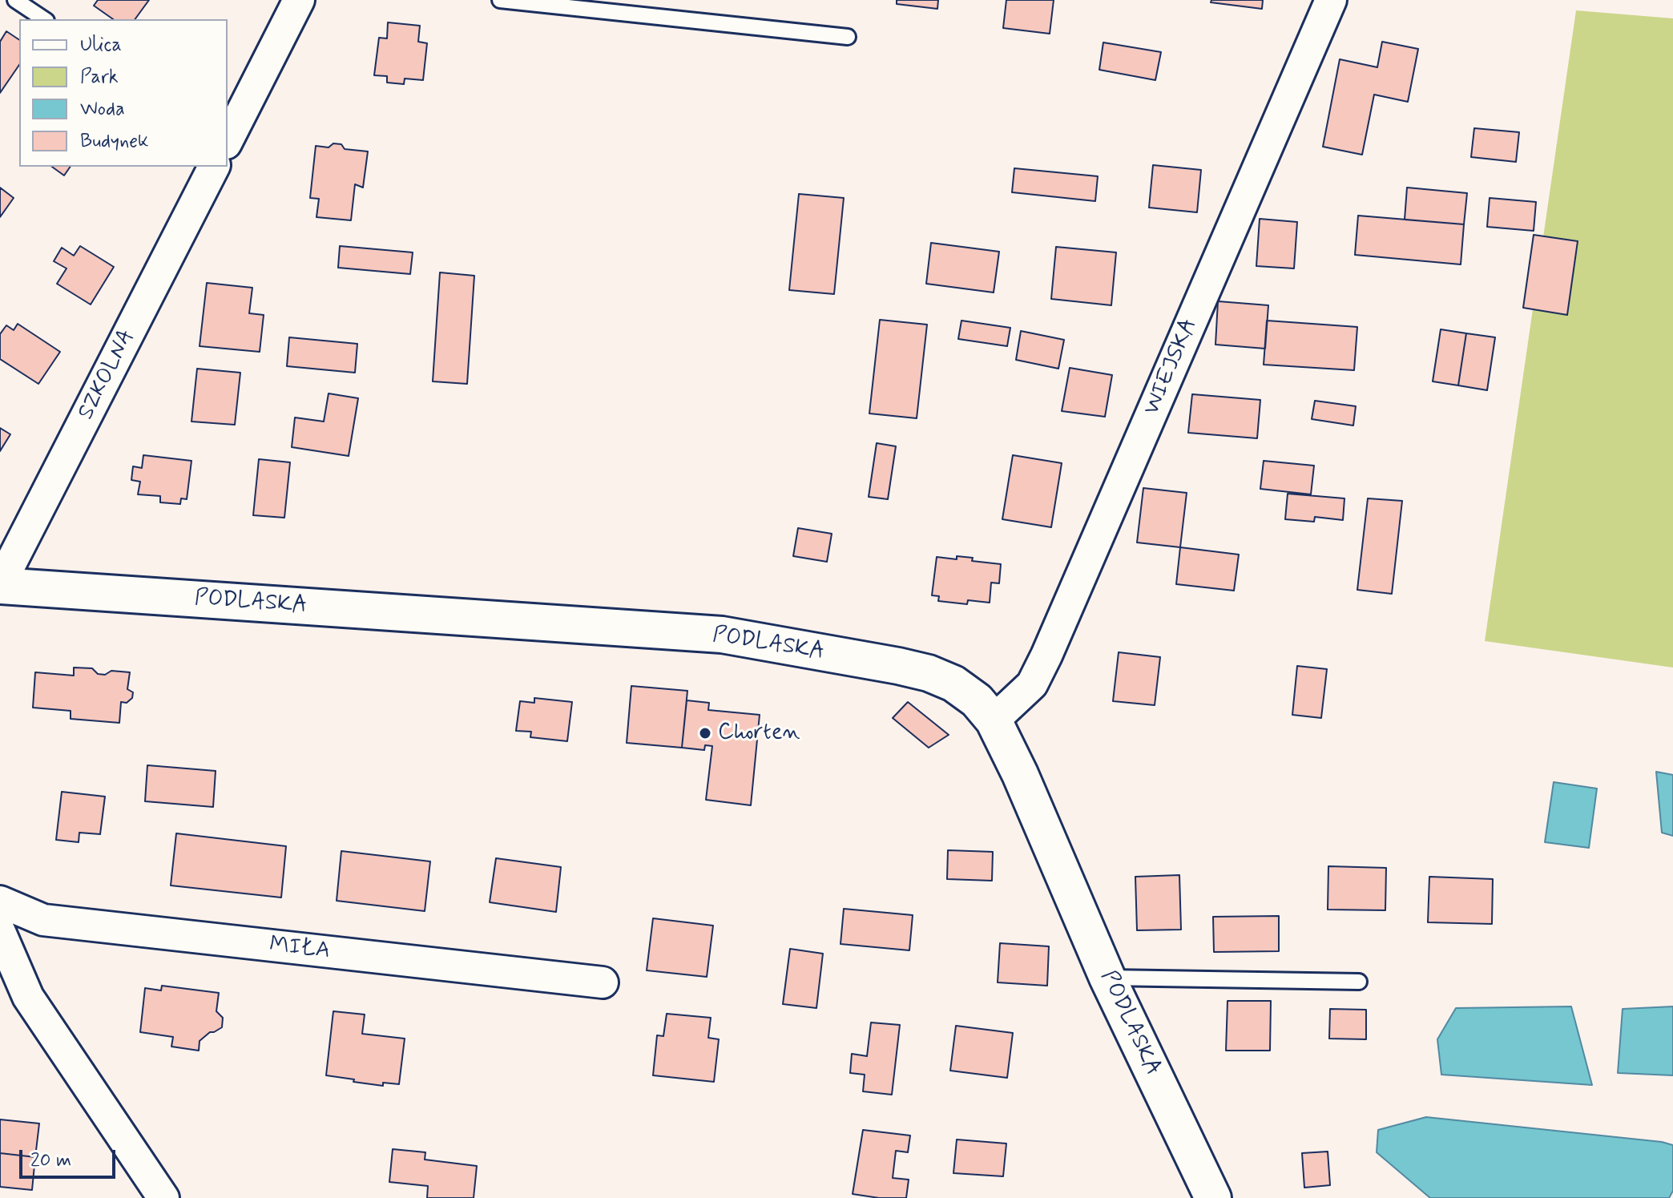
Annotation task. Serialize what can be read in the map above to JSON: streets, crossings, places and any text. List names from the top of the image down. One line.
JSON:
{"streets":{"street":["WIEJSKA","SZKOLNA","PODLASKA","MIŁA"]},"crossings":[["WIEJSKA","PODLASKA"],["SZKOLNA","PODLASKA"]],"places":["Chorten"],"legend":["Ulica","Park","Woda","Budynek"],"scale_bar":"20 m"}
